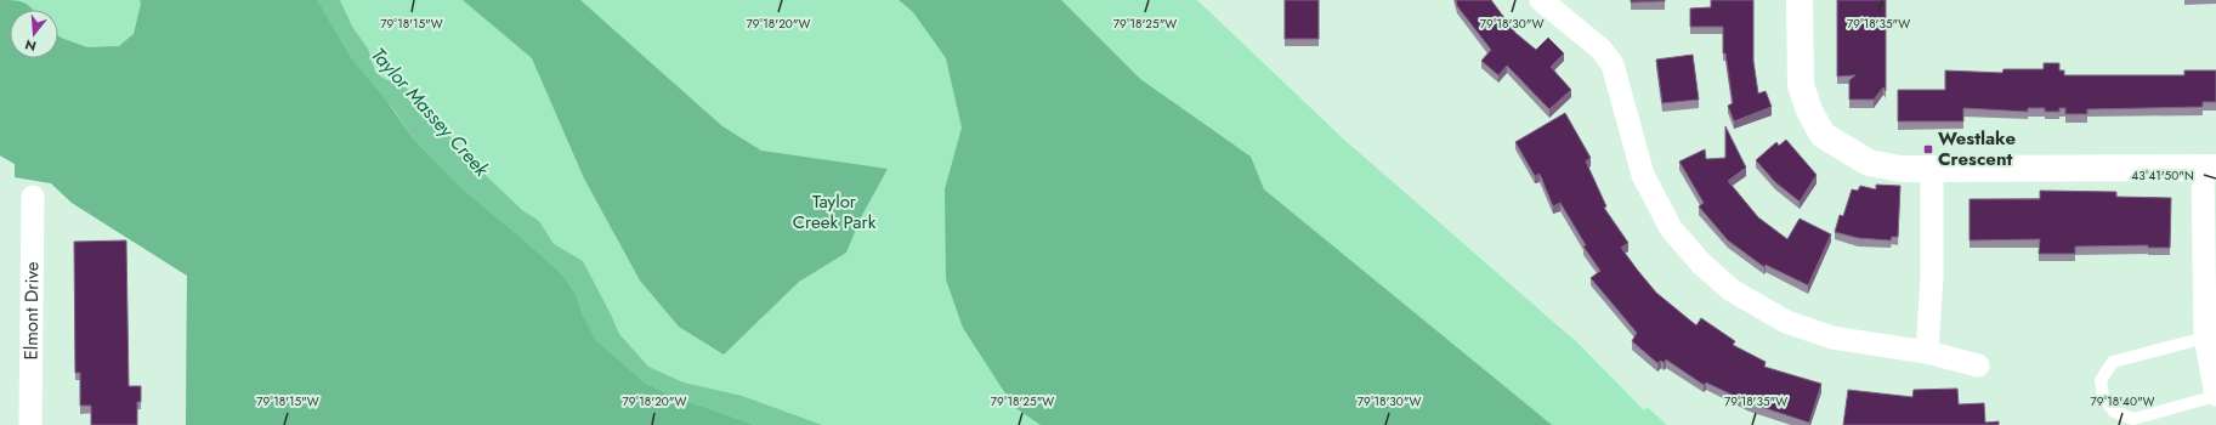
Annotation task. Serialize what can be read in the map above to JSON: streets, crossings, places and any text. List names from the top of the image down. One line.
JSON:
{"streets":{"street":["Elmont Drive"]},"water":["Taylor Massey Creek"],"parks":["Taylor Creek Park"],"places":{"transit":["Westlake Crescent"]},"north":"bottom","coordinates":["79°18'15\"W","79°18'20\"W","79°18'25\"W","79°18'30\"W","79°18'35\"W","43°41'50\"N","79°18'40\"W"]}
